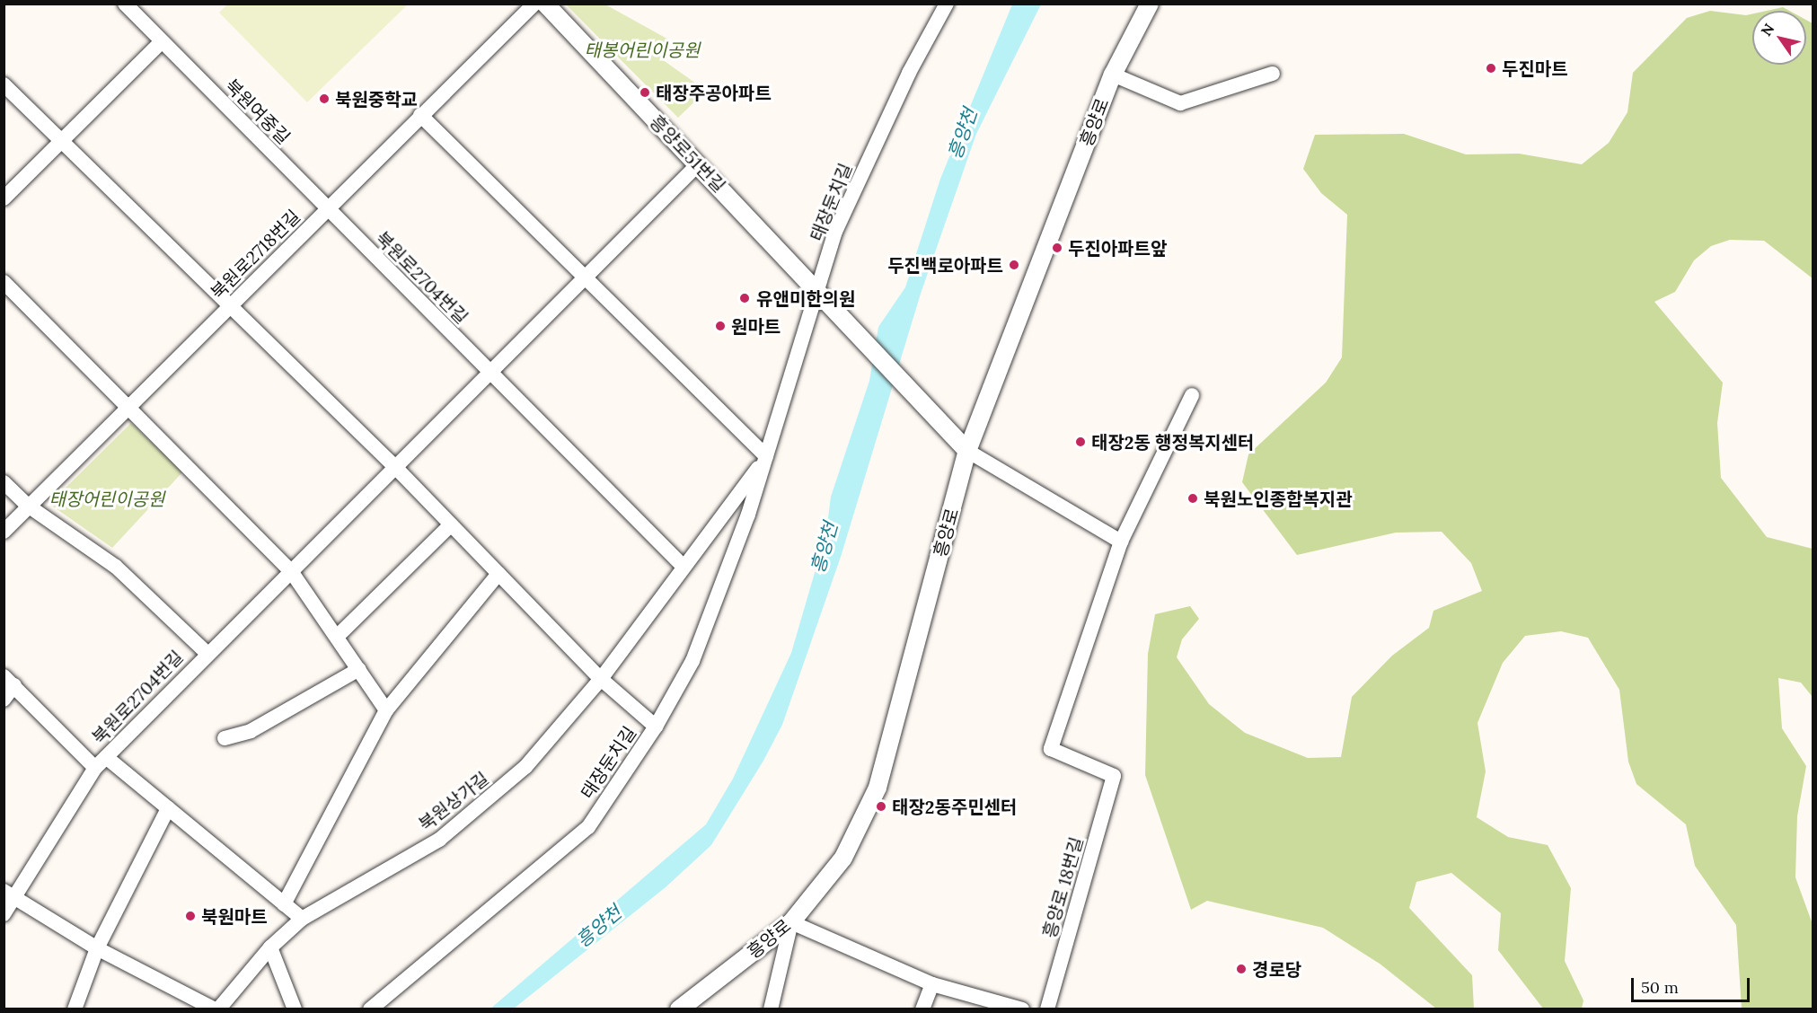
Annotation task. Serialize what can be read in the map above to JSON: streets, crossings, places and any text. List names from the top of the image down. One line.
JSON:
{"streets":{"street":["북원여중길","흥양로","흥양로51번길","태장둔치길","북원로2718번길","북원로2704번길","북원상가길","흥양로 18번길"]},"crossings":[["북원여중길","북원로2718번길"],["북원여중길","북원로2704번길"],["흥양로","흥양로51번길"],["흥양로51번길","태장둔치길"],["흥양로51번길","북원로2704번길"],["태장둔치길","북원상가길"],["북원로2718번길","북원로2704번길"]],"water":["흥양천"],"parks":["태봉어린이공원","태장어린이공원"],"places":["두진마트","태장주공아파트","북원중학교","두진아파트앞","두진백로아파트","유앤미한의원","원마트","태장2동 행정복지센터","북원노인종합복지관","태장2동주민센터","북원마트","경로당"],"scale_bar":"50 m","north":"top left"}
